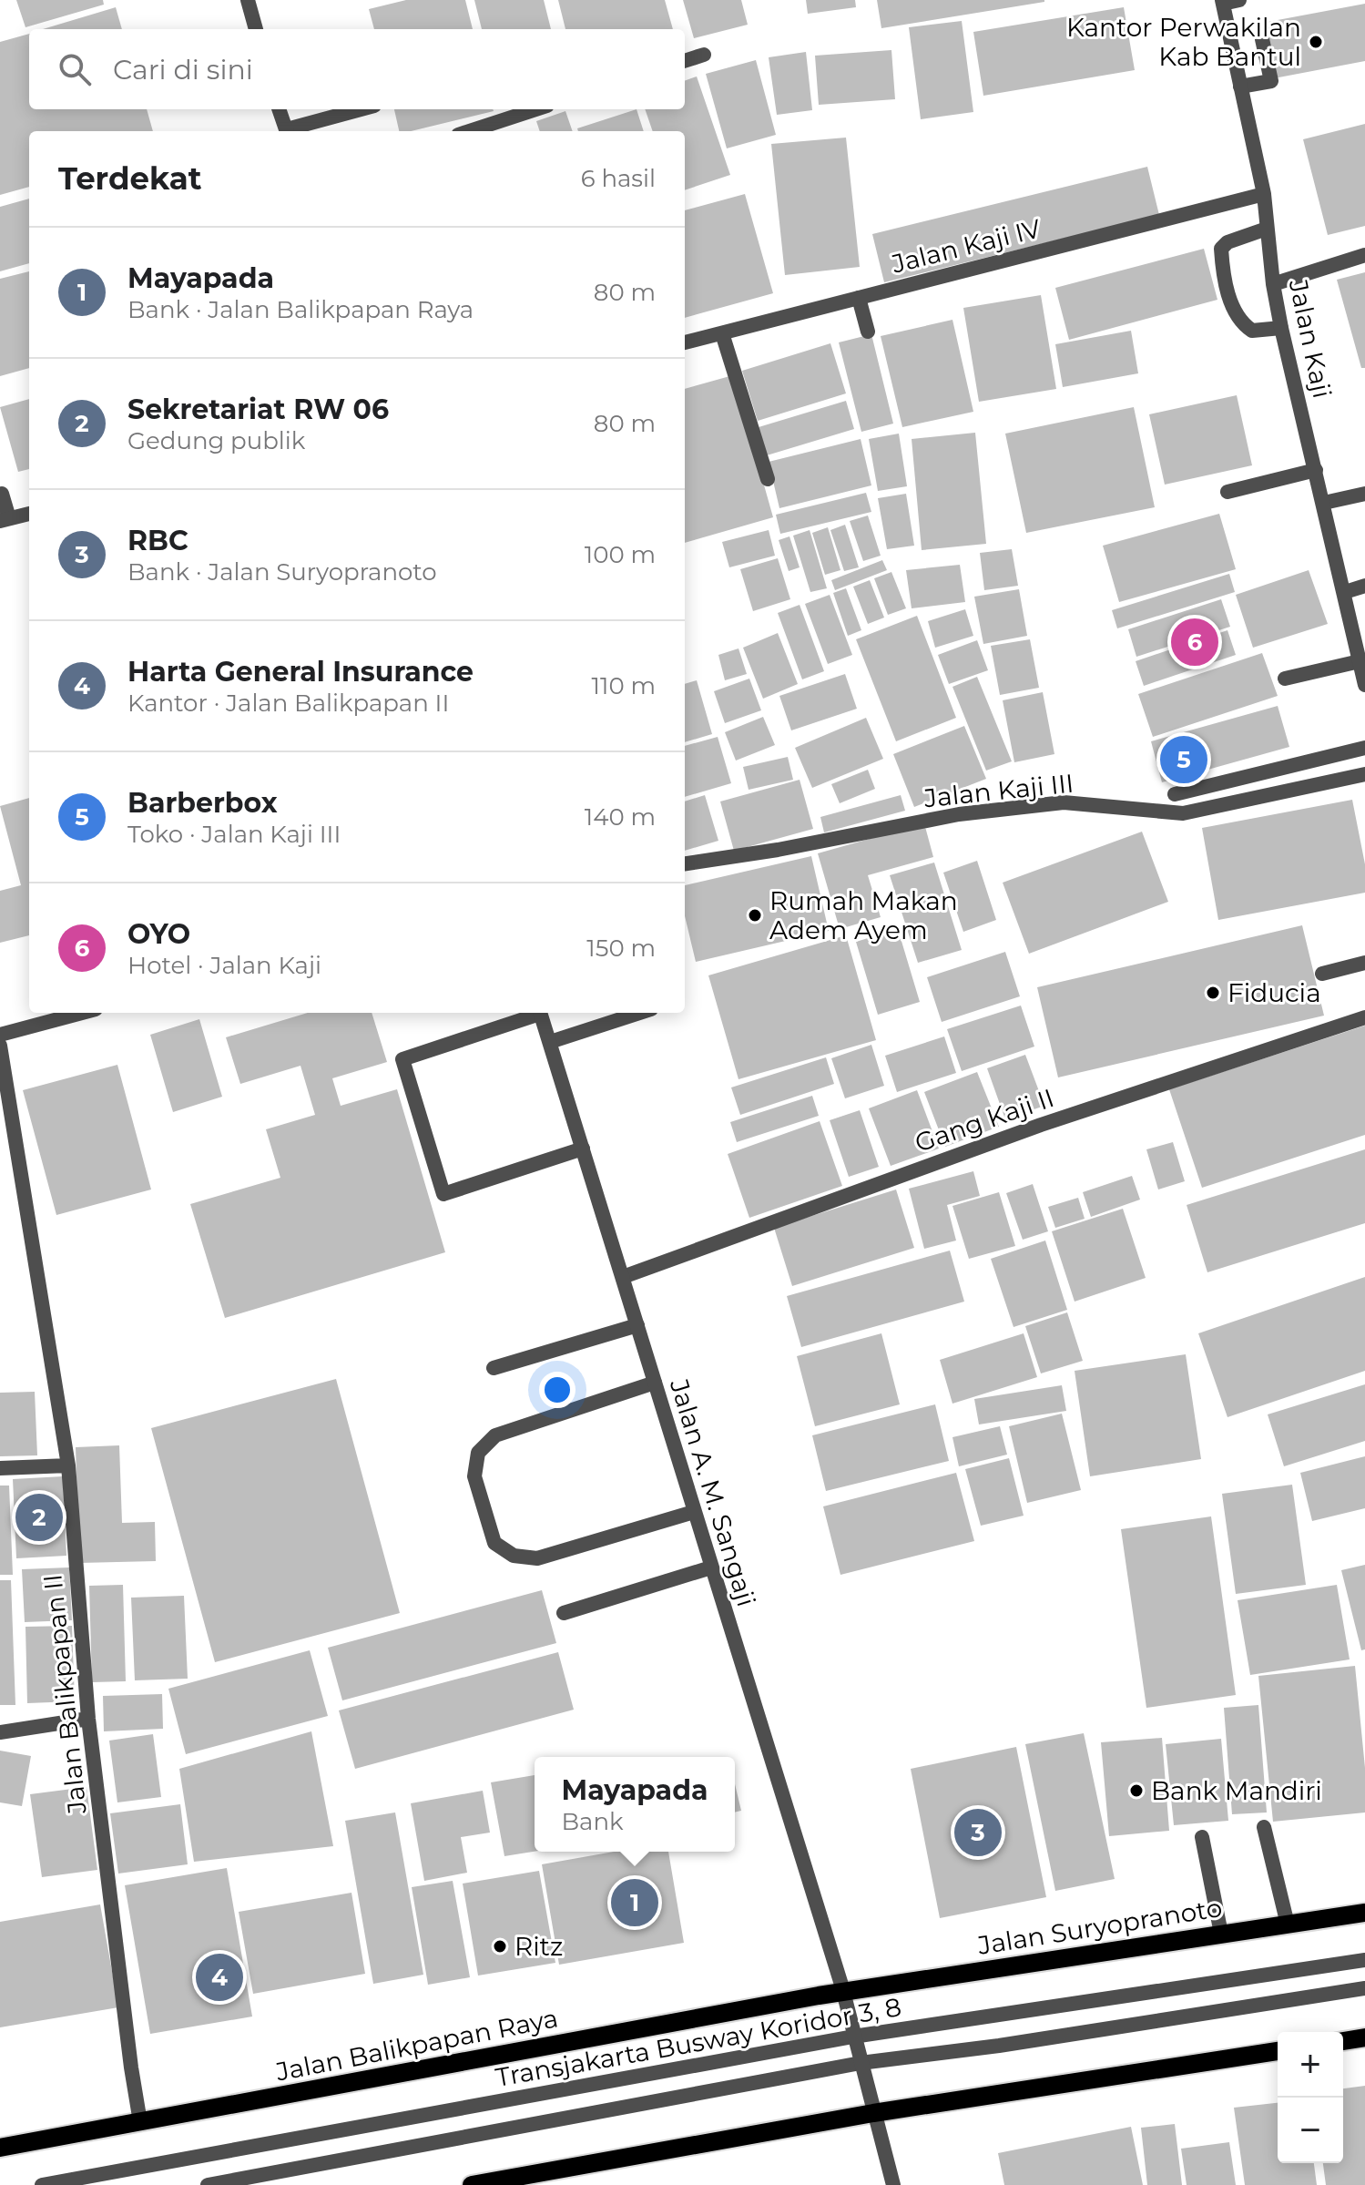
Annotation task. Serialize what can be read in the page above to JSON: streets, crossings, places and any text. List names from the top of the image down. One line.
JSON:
{"streets":{"main road":["Jalan Suryopranoto","Jalan Balikpapan Raya"],"street":["Jalan Kaji IV","Jalan Kaji","Jalan Kaji III","Gang Kaji II","Jalan A. M. Sangaji","Jalan Balikpapan II","Transjakarta Busway Koridor 3, 8"]},"crossings":[["Jalan Kaji IV","Jalan Kaji"],["Gang Kaji II","Jalan A. M. Sangaji"],["Jalan A. M. Sangaji","Jalan Suryopranoto"],["Jalan A. M. Sangaji","Transjakarta Busway Koridor 3, 8"],["Jalan A. M. Sangaji","Jalan Balikpapan Raya"],["Jalan Balikpapan II","Jalan Balikpapan Raya"],["Jalan Suryopranoto","Jalan Balikpapan Raya"]],"places":["Kantor Perwakilan Kab Bantul","Rumah Makan Adem Ayem","Fiducia","Bank Mandiri","Ritz"],"page":{"search":"Cari di sini","heading":["Terdekat","6 hasil"],"list":[{"mark":"1","name":"Mayapada","note":"Bank · Jalan Balikpapan Raya","value":"80 m"},{"mark":"2","name":"Sekretariat RW 06","note":"Gedung publik","value":"80 m"},{"mark":"3","name":"RBC","note":"Bank · Jalan Suryopranoto","value":"100 m"},{"mark":"4","name":"Harta General Insurance","note":"Kantor · Jalan Balikpapan II","value":"110 m"},{"mark":"5","name":"Barberbox","note":"Toko · Jalan Kaji III","value":"140 m"},{"mark":"6","name":"OYO","note":"Hotel · Jalan Kaji","value":"150 m"}],"pins":["6","5","2","3","1","4"],"popup":["Mayapada","Bank"],"map_buttons":["+","−"]}}
